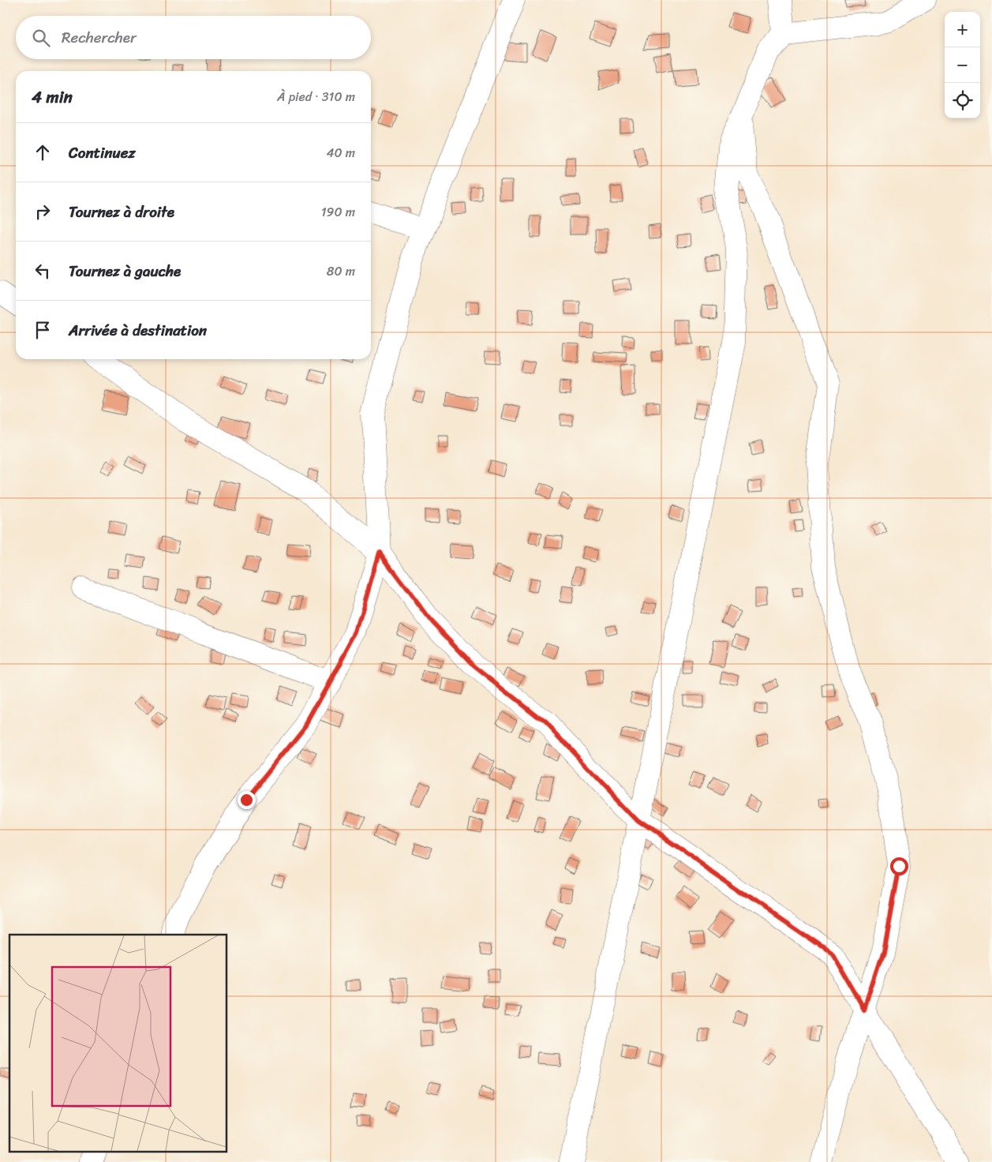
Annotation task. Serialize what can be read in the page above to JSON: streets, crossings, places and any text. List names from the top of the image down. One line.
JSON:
{"page":{"map_buttons":["+","−"],"search":"Rechercher","heading":["4 min","À pied · 310 m"],"list":[["Continuez","40 m"],["Tournez à droite","190 m"],["Tournez à gauche","80 m"],"Arrivée à destination"]}}
